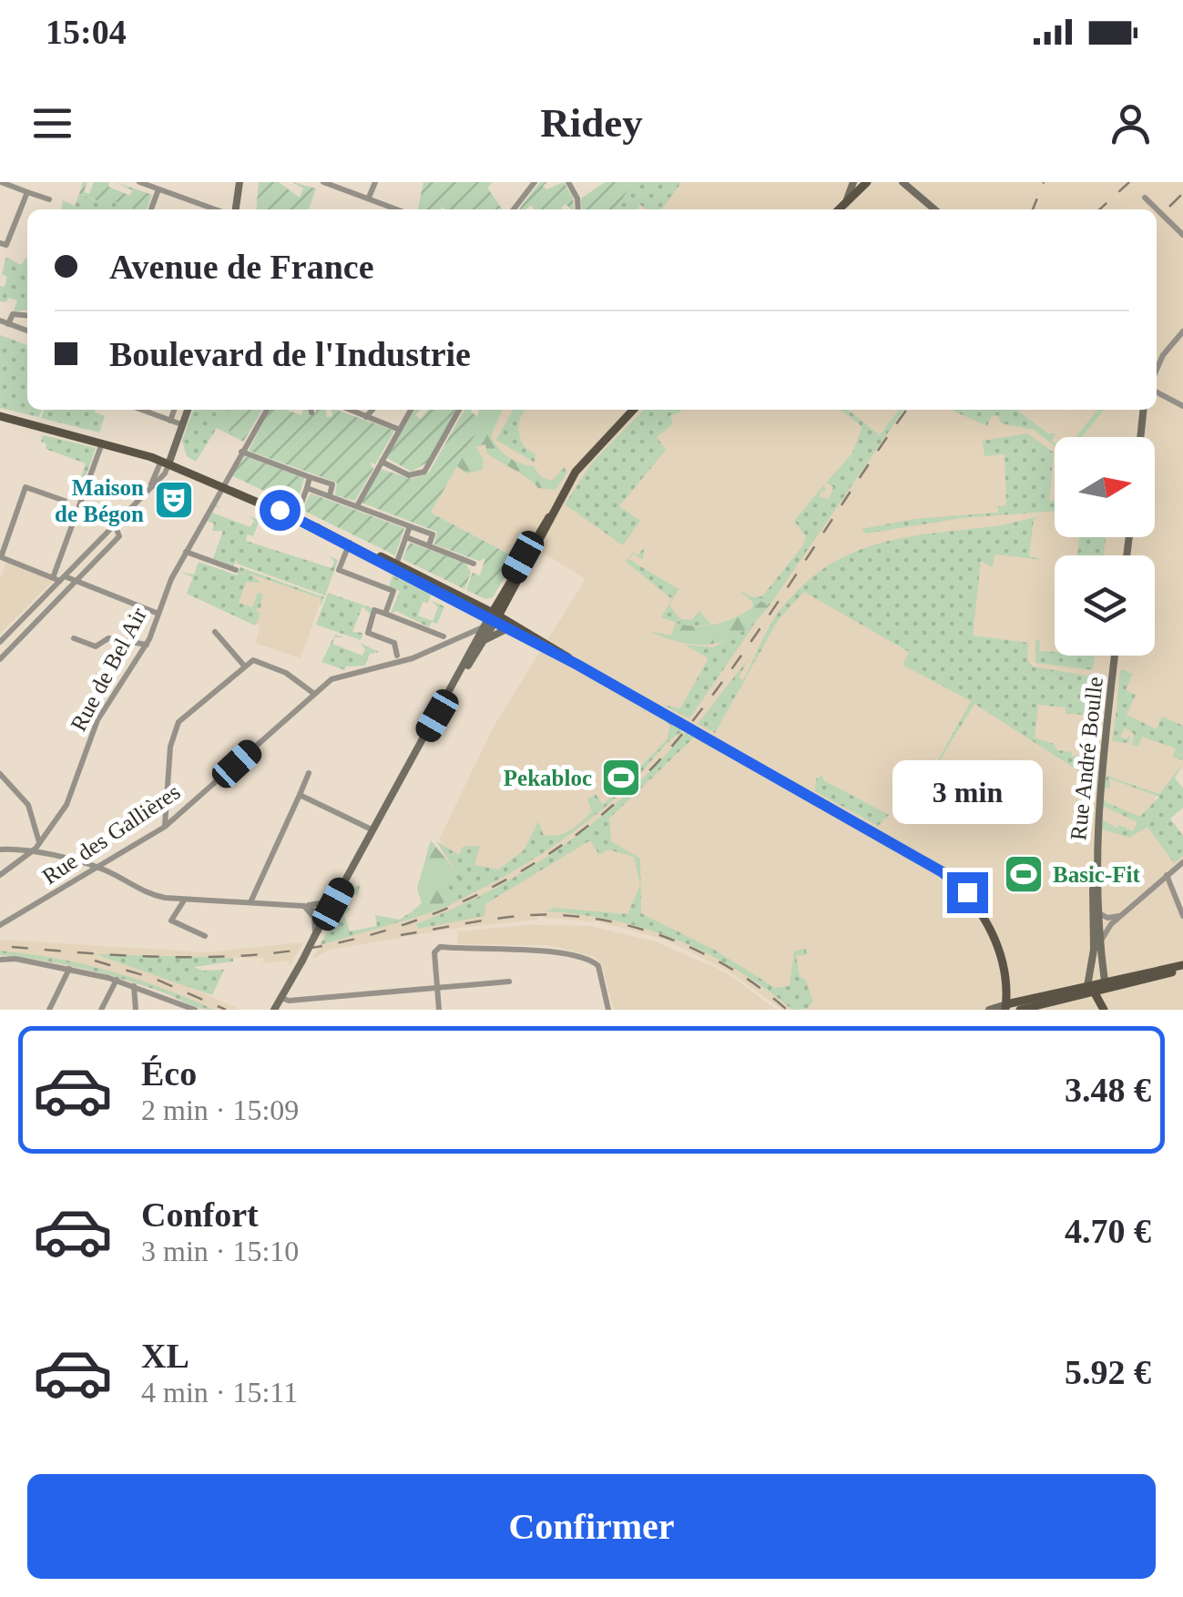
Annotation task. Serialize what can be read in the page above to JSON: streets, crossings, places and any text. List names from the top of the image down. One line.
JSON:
{"streets":{"street":["Rue de Bel Air","Rue André Boulle","Rue des Gallières"]},"places":{"theatre":["Maison de Bégon"],"sports":["Pekabloc","Basic-Fit"]},"north":"right","page":{"status":"15:04","header":"Ridey","banner":["Avenue de France","Boulevard de l'Industrie"],"bubble":"3 min","list":[{"name":"Éco","note":"2 min · 15:09","value":"3.48 €"},{"name":"Confort","note":"3 min · 15:10","value":"4.70 €"},{"name":"XL","note":"4 min · 15:11","value":"5.92 €"}],"buttons":"Confirmer"}}
